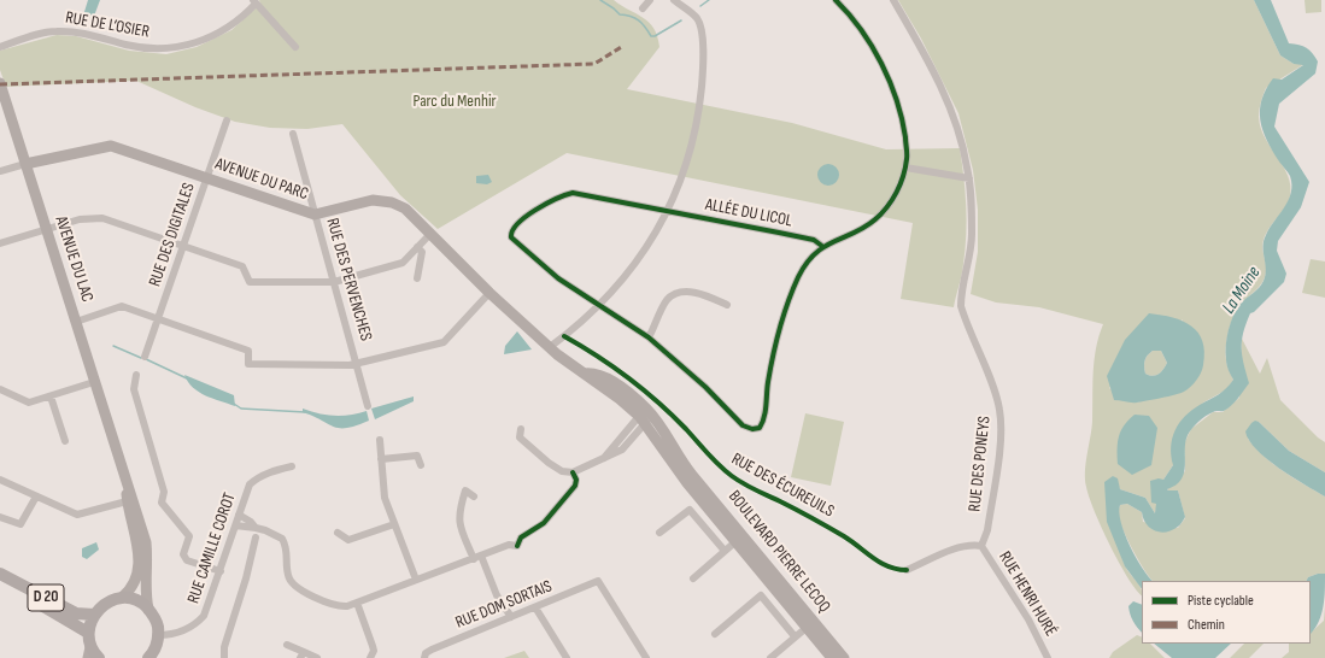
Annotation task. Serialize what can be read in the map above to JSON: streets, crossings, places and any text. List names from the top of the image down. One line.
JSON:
{"streets":{"main road":["D 20"],"street":["RUE DE L’OSIER","AVENUE DU PARC","ALLÉE DU LICOL","RUE DES DIGITALES","AVENUE DU LAC","RUE DES PERVENCHES","RUE DES PONEYS","RUE CAMILLE COROT","BOULEVARD PIERRE LECOQ","RUE HENRI HURÉ","RUE DOM SORTAIS"],"cycle path":["RUE DES ÉCUREUILS"]},"crossings":[["AVENUE DU PARC","RUE DES DIGITALES"],["AVENUE DU PARC","AVENUE DU LAC"],["AVENUE DU PARC","RUE DES PERVENCHES"],["AVENUE DU PARC","BOULEVARD PIERRE LECOQ"],["RUE DES PONEYS","RUE HENRI HURÉ"]],"water":["La Moine"],"parks":["Parc du Menhir"],"legend":["Piste cyclable","Chemin"]}
